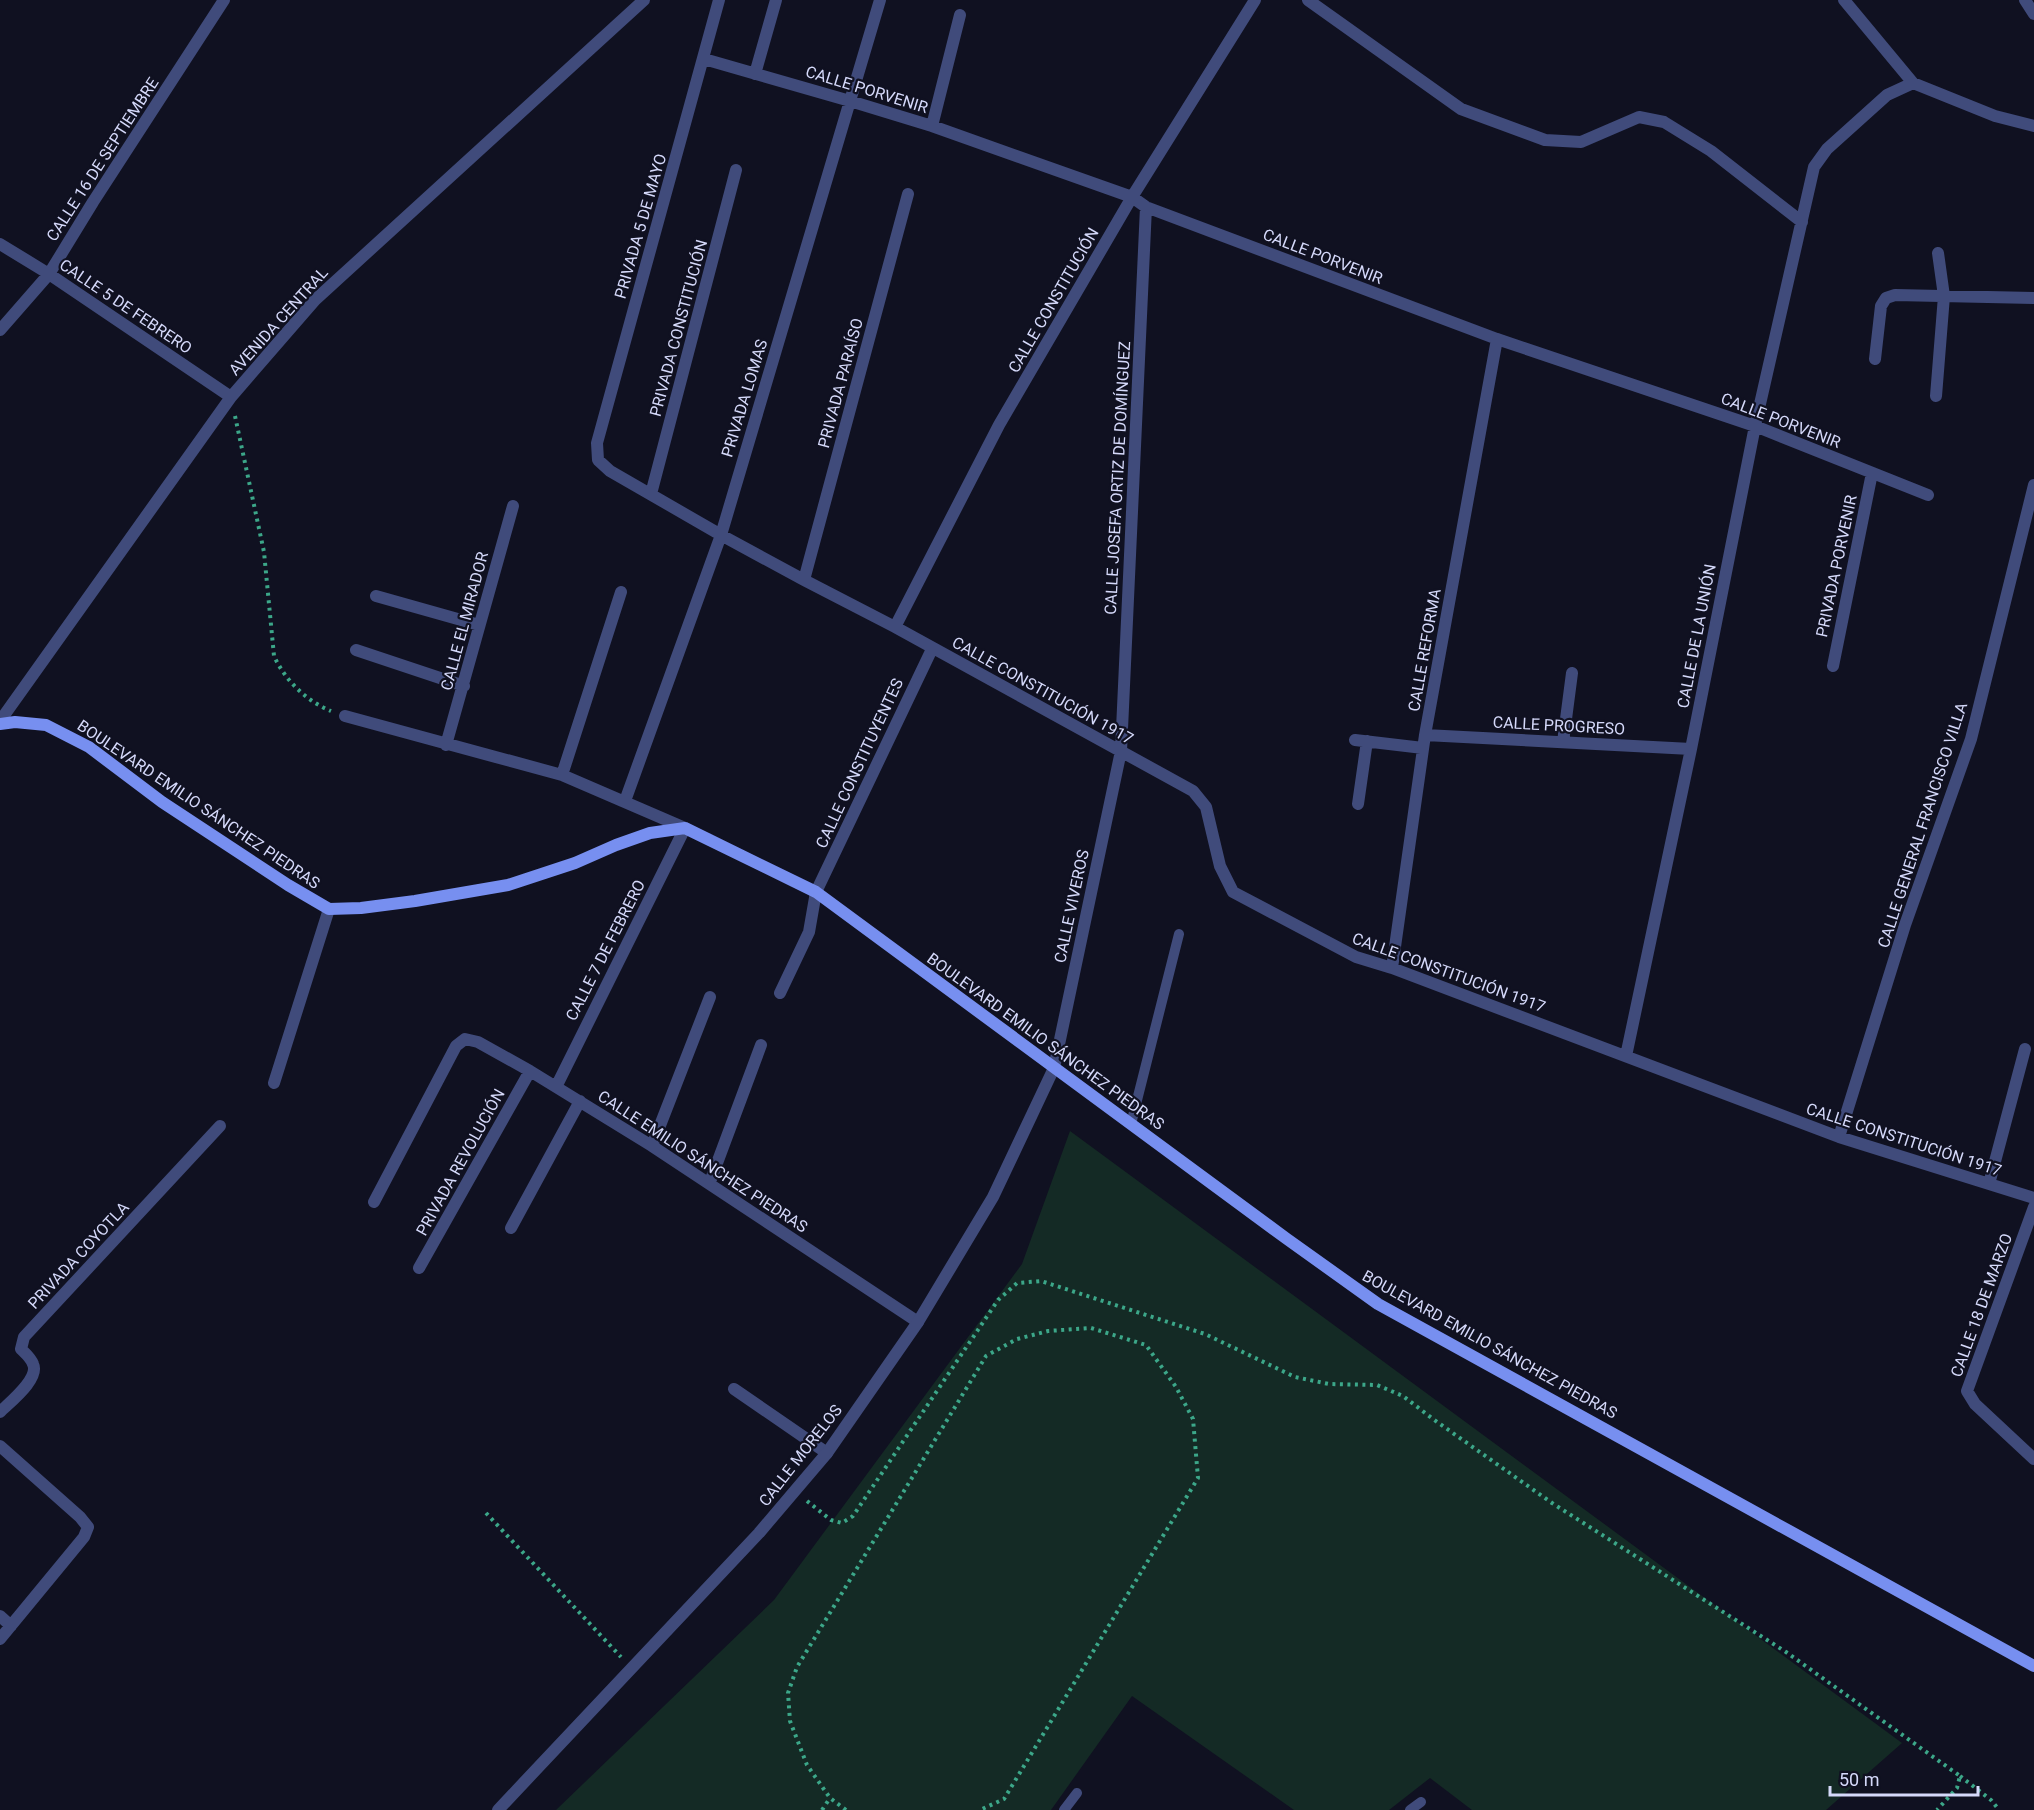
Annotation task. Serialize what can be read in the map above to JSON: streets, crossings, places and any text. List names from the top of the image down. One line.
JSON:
{"streets":{"main road":["BOULEVARD EMILIO SÁNCHEZ PIEDRAS"],"street":["CALLE PORVENIR","CALLE 16 DE SEPTIEMBRE","PRIVADA 5 DE MAYO","CALLE CONSTITUCIÓN","CALLE 5 DE FEBRERO","AVENIDA CENTRAL","PRIVADA CONSTITUCIÓN","PRIVADA PARAÍSO","PRIVADA LOMAS","CALLE JOSEFA ORTIZ DE DOMÍNGUEZ","PRIVADA PORVENIR","CALLE EL MIRADOR","CALLE DE LA UNIÓN","CALLE REFORMA","CALLE CONSTITUCIÓN 1917","CALLE PROGRESO","CALLE CONSTITUYENTES","CALLE GENERAL FRANCISCO VILLA","CALLE VIVEROS","CALLE 7 DE FEBRERO","CALLE EMILIO SÁNCHEZ PIEDRAS","PRIVADA REVOLUCIÓN","PRIVADA COYOTLA","CALLE 18 DE MARZO","CALLE MORELOS"]},"crossings":[["CALLE PORVENIR","PRIVADA 5 DE MAYO"],["CALLE PORVENIR","CALLE CONSTITUCIÓN"],["CALLE PORVENIR","PRIVADA LOMAS"],["CALLE PORVENIR","CALLE JOSEFA ORTIZ DE DOMÍNGUEZ"],["CALLE PORVENIR","PRIVADA PORVENIR"],["CALLE PORVENIR","CALLE DE LA UNIÓN"],["CALLE PORVENIR","CALLE REFORMA"],["CALLE 16 DE SEPTIEMBRE","CALLE 5 DE FEBRERO"],["PRIVADA 5 DE MAYO","CALLE CONSTITUCIÓN 1917"],["CALLE CONSTITUCIÓN","CALLE CONSTITUCIÓN 1917"],["CALLE 5 DE FEBRERO","AVENIDA CENTRAL"],["AVENIDA CENTRAL","BOULEVARD EMILIO SÁNCHEZ PIEDRAS"],["PRIVADA CONSTITUCIÓN","CALLE CONSTITUCIÓN 1917"],["PRIVADA PARAÍSO","CALLE CONSTITUCIÓN 1917"],["PRIVADA LOMAS","CALLE CONSTITUCIÓN 1917"],["CALLE JOSEFA ORTIZ DE DOMÍNGUEZ","CALLE CONSTITUCIÓN 1917"],["CALLE JOSEFA ORTIZ DE DOMÍNGUEZ","CALLE VIVEROS"],["CALLE DE LA UNIÓN","CALLE CONSTITUCIÓN 1917"],["CALLE DE LA UNIÓN","CALLE PROGRESO"],["CALLE REFORMA","CALLE CONSTITUCIÓN 1917"],["CALLE REFORMA","CALLE PROGRESO"],["CALLE CONSTITUCIÓN 1917","CALLE CONSTITUYENTES"],["CALLE CONSTITUCIÓN 1917","CALLE GENERAL FRANCISCO VILLA"],["CALLE CONSTITUCIÓN 1917","CALLE VIVEROS"],["CALLE CONSTITUYENTES","BOULEVARD EMILIO SÁNCHEZ PIEDRAS"],["BOULEVARD EMILIO SÁNCHEZ PIEDRAS","CALLE VIVEROS"],["BOULEVARD EMILIO SÁNCHEZ PIEDRAS","CALLE 7 DE FEBRERO"],["BOULEVARD EMILIO SÁNCHEZ PIEDRAS","CALLE MORELOS"],["CALLE VIVEROS","CALLE MORELOS"],["CALLE 7 DE FEBRERO","CALLE EMILIO SÁNCHEZ PIEDRAS"],["CALLE EMILIO SÁNCHEZ PIEDRAS","PRIVADA REVOLUCIÓN"],["CALLE EMILIO SÁNCHEZ PIEDRAS","CALLE MORELOS"]],"scale_bar":"50 m"}
